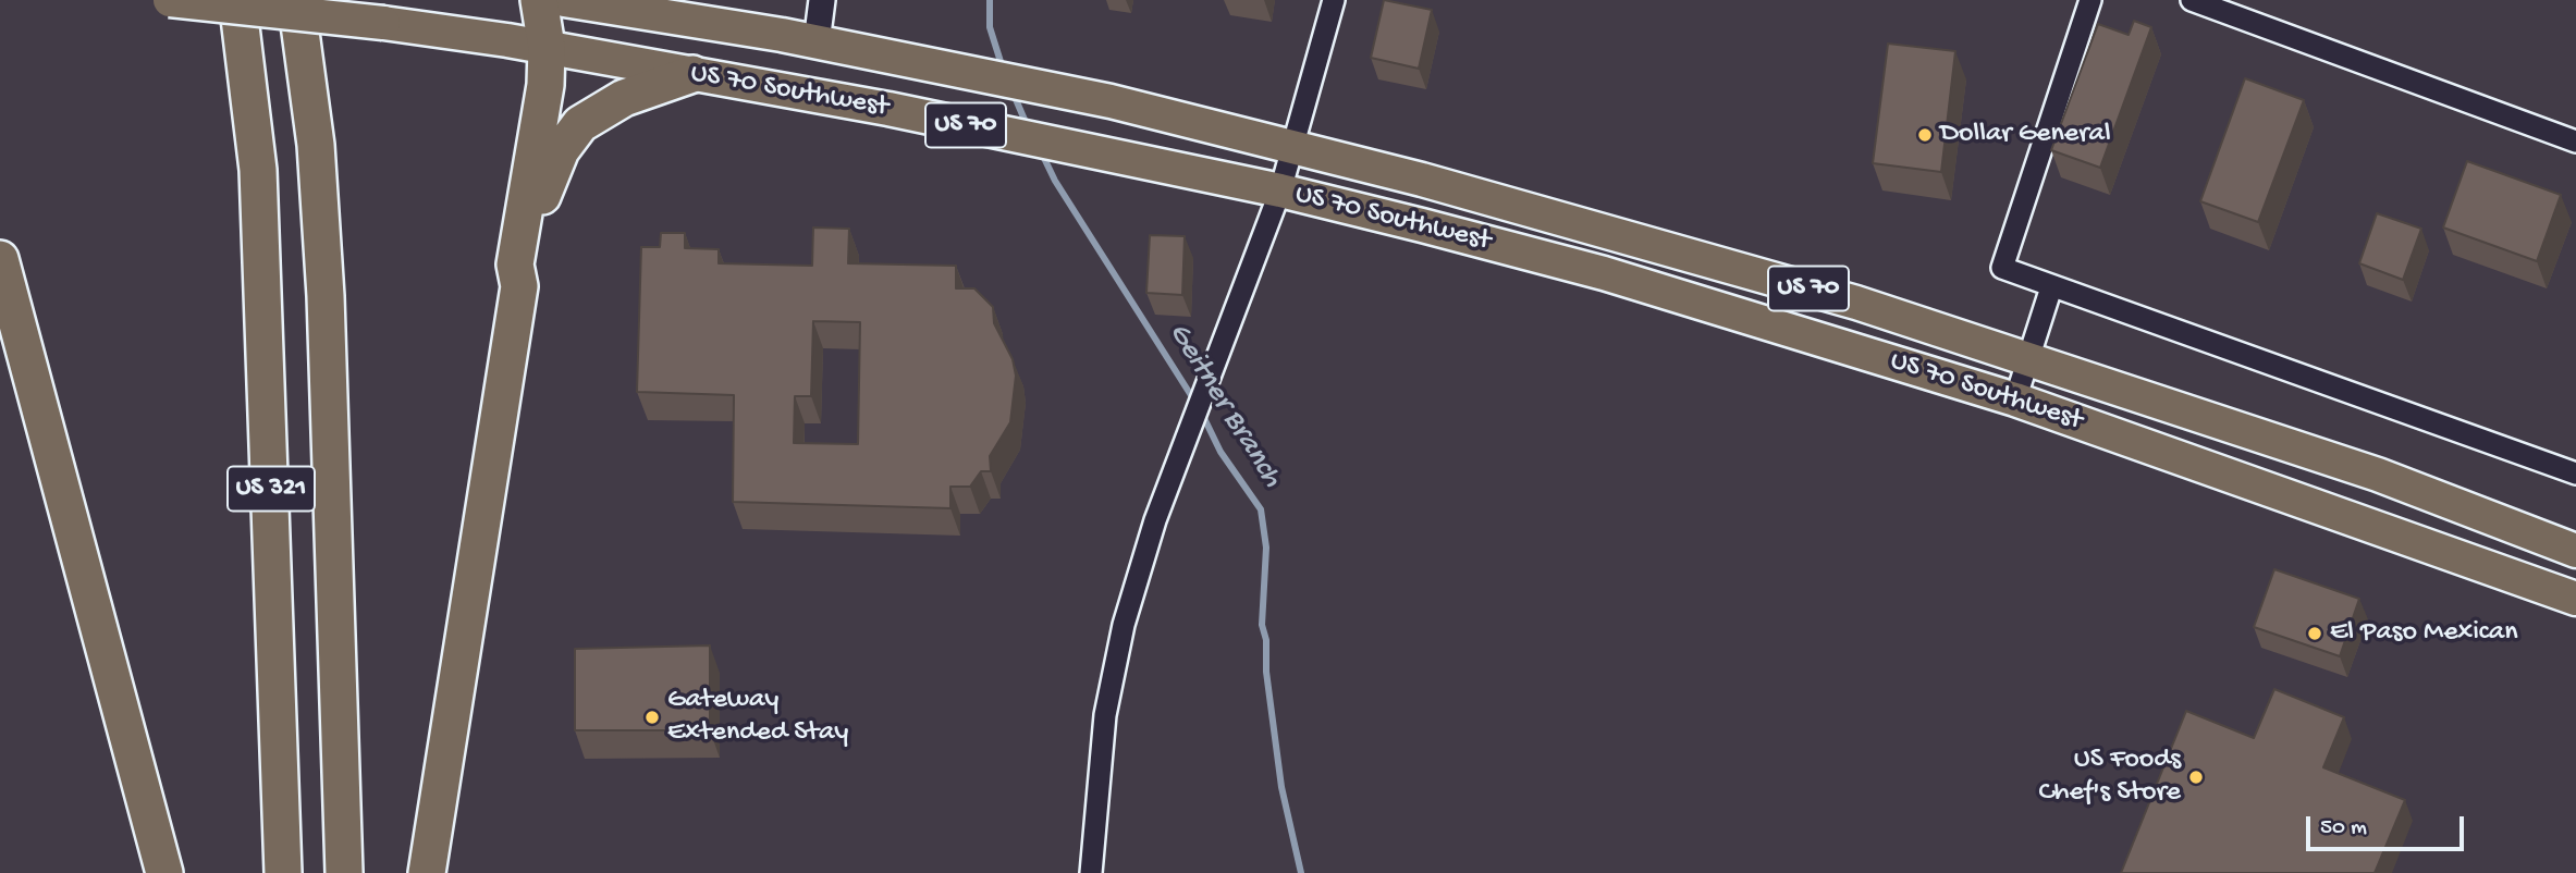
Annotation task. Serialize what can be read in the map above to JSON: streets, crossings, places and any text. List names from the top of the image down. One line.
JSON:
{"streets":{"highway":["US 321"],"main road":["US 70 Southwest","US 70"]},"water":["Geitner Branch"],"places":["Dollar General","El Paso Mexican","Gateway Extended Stay","US Foods Chef's Store"],"scale_bar":"50 m"}
